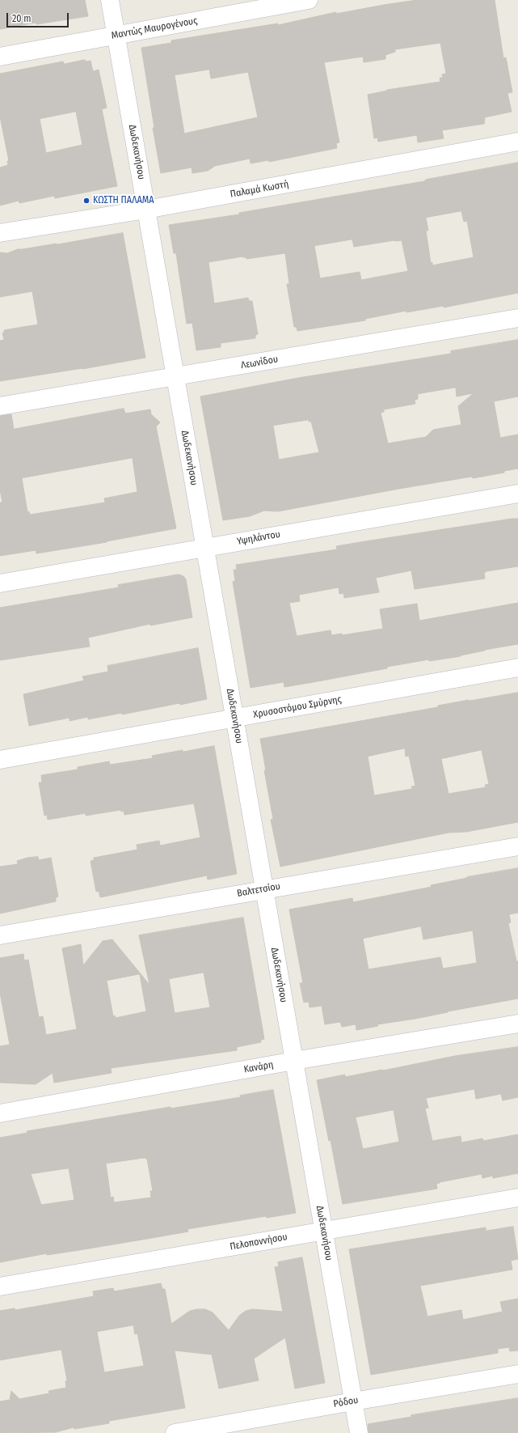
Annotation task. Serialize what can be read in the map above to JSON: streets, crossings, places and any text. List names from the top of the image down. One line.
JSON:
{"streets":{"street":["Μαντώς Μαυρογένους","Δωδεκανήσου","Παλαμά Κωστή","Λεωνίδου","Υψηλάντου","Χρυσοστόμου Σμύρνης","Βαλτετσίου","Κανάρη","Πελοποννήσου","Ρόδου"]},"crossings":[["Μαντώς Μαυρογένους","Δωδεκανήσου"],["Δωδεκανήσου","Παλαμά Κωστή"],["Δωδεκανήσου","Λεωνίδου"],["Δωδεκανήσου","Υψηλάντου"],["Δωδεκανήσου","Χρυσοστόμου Σμύρνης"],["Δωδεκανήσου","Βαλτετσίου"],["Δωδεκανήσου","Κανάρη"],["Δωδεκανήσου","Πελοποννήσου"],["Δωδεκανήσου","Ρόδου"]],"places":["ΚΩΣΤΗ ΠΑΛΑΜΑ"],"scale_bar":"20 m"}
